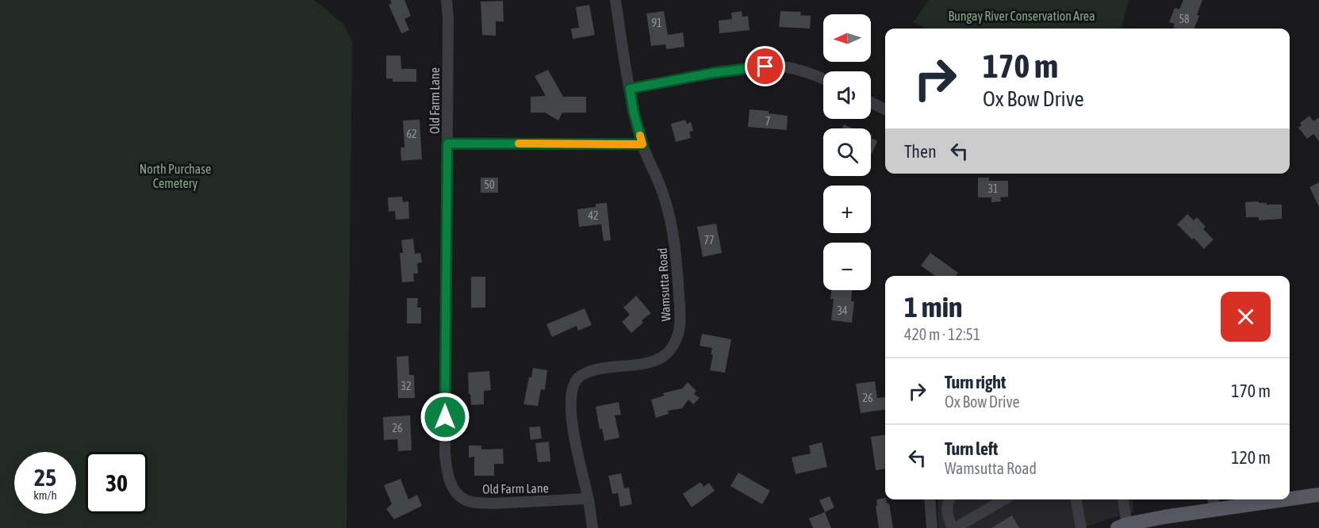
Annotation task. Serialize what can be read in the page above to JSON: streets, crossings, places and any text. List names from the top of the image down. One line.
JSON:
{"streets":{"street":["Old Farm Lane","Wamsutta Road"]},"crossings":[["Old Farm Lane","Wamsutta Road"]],"parks":["Bungay River Conservation Area","North Purchase Cemetery"],"house_numbers":["58","91","7","62","50","31","42","77","34","32","26","26"],"north":"left","page":{"map_buttons":["+","−"],"turn":["170 m","Ox Bow Drive"],"then":"Then","heading":["1 min","420 m · 12:51"],"list":[{"name":"Turn right","note":"Ox Bow Drive","value":"170 m"},{"name":"Turn left","note":"Wamsutta Road","value":"120 m"}],"speed":"25 km/h","limit":"30"}}
